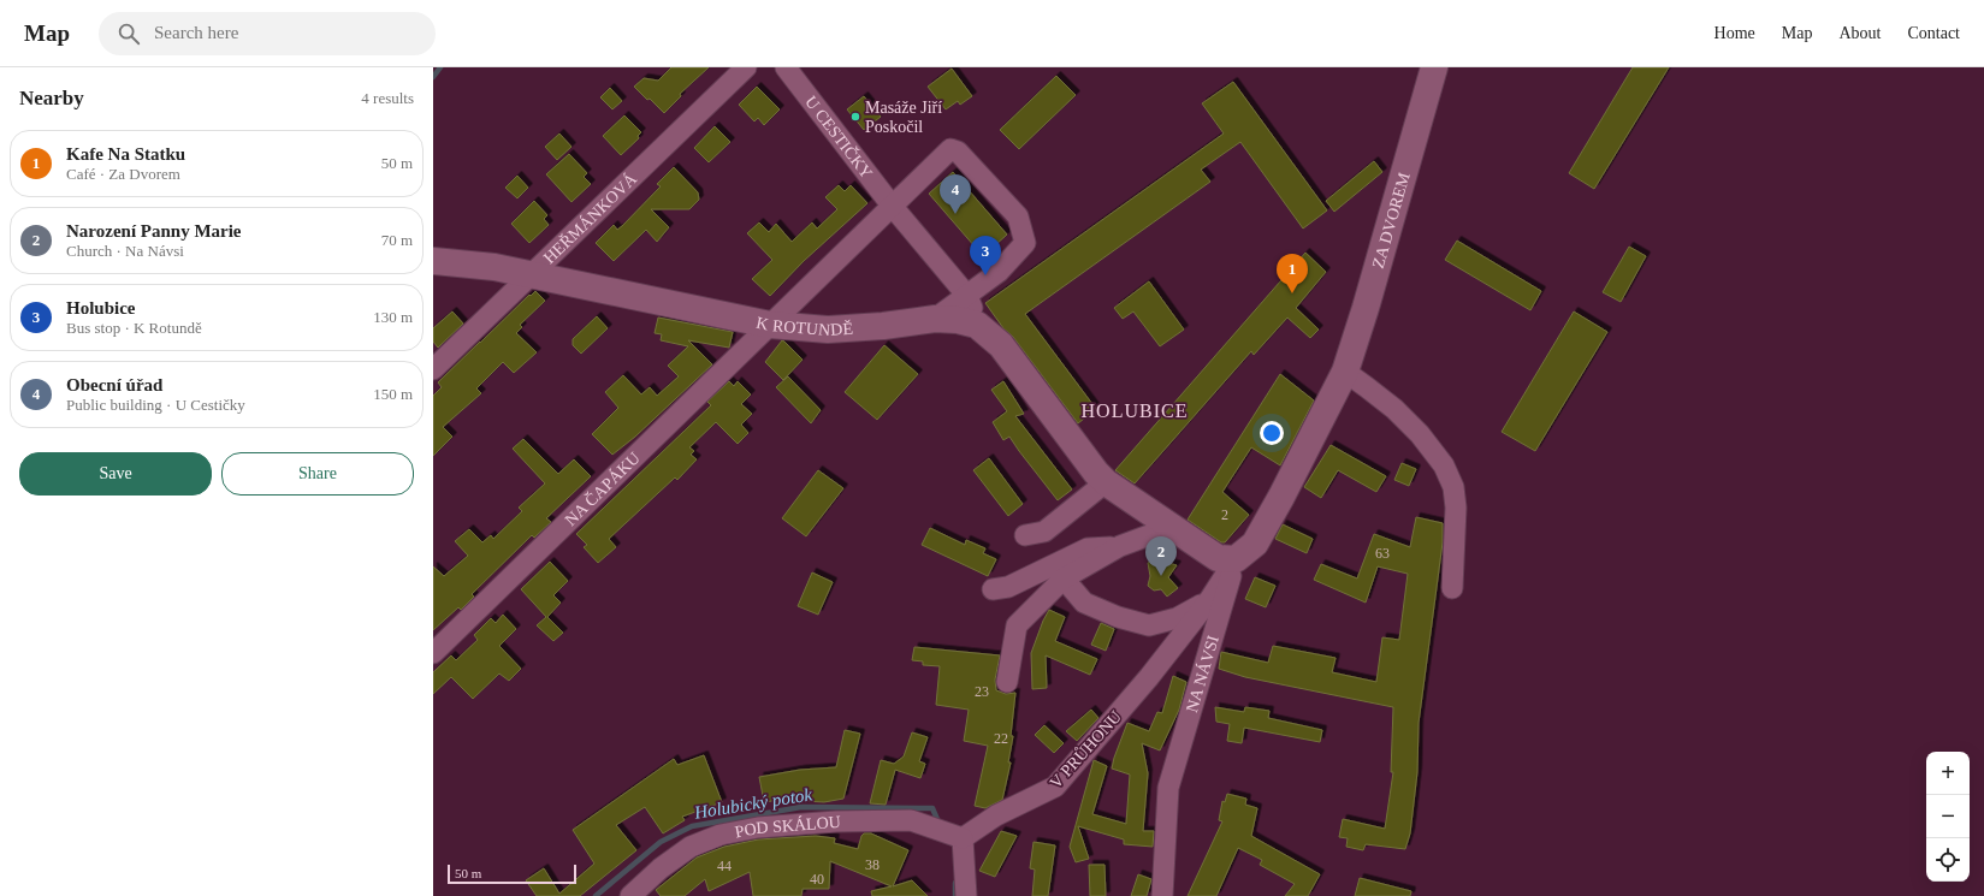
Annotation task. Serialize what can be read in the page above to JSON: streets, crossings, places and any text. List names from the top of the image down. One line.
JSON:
{"streets":{"street":["U CESTIČKY","HEŘMÁNKOVÁ","ZA DVOREM","K ROTUNDĚ","NA ČAPÁKU","NA NÁVSI","V PRŮHONU","POD SKÁLOU"]},"crossings":[["U CESTIČKY","NA ČAPÁKU"],["HEŘMÁNKOVÁ","K ROTUNDĚ"],["ZA DVOREM","NA NÁVSI"],["K ROTUNDĚ","NA ČAPÁKU"],["NA NÁVSI","V PRŮHONU"],["V PRŮHONU","POD SKÁLOU"]],"districts":["HOLUBICE"],"water":["Holubický potok"],"places":["Masáže Jiří Poskočil"],"house_numbers":["2","63","23","22","38","44","40"],"scale_bar":"50 m","page":{"header":"Map","search":"Search here","nav":["Home","Map","About","Contact"],"heading":["Nearby","4 results"],"list":[{"mark":"1","name":"Kafe Na Statku","note":"Café · Za Dvorem","value":"50 m"},{"mark":"2","name":"Narození Panny Marie","note":"Church · Na Návsi","value":"70 m"},{"mark":"3","name":"Holubice","note":"Bus stop · K Rotundě","value":"130 m"},{"mark":"4","name":"Obecní úřad","note":"Public building · U Cestičky","value":"150 m"}],"pins":["4","3","1","2"],"buttons":["Save","Share"],"map_buttons":["+","−"],"scale":"50 m"}}
